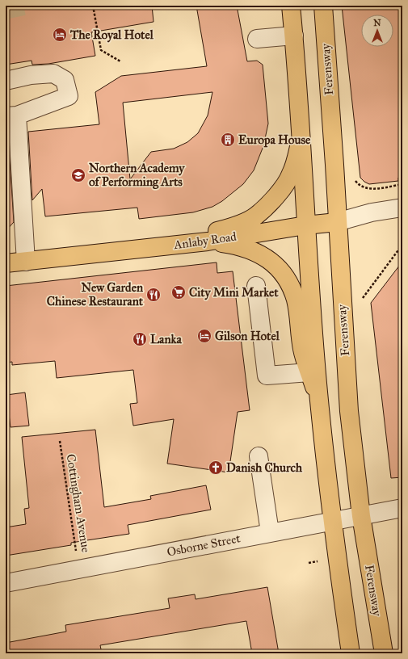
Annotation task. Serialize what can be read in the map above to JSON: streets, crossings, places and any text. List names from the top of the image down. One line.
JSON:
{"streets":{"main road":["Ferensway","Anlaby Road"],"street":["Osborne Street"],"path":["Cottingham Avenue"]},"crossings":[["Ferensway","Anlaby Road"],["Ferensway","Osborne Street"],["Cottingham Avenue","Osborne Street"]],"places":{"hotel":["The Royal Hotel","Gilson Hotel"],"building":["Europa House"],"school or university":["Northern Academy of Performing Arts"],"supermarket":["City Mini Market"],"restaurant":["New Garden Chinese Restaurant","Lanka"],"church":["Danish Church"]},"north":"top"}
